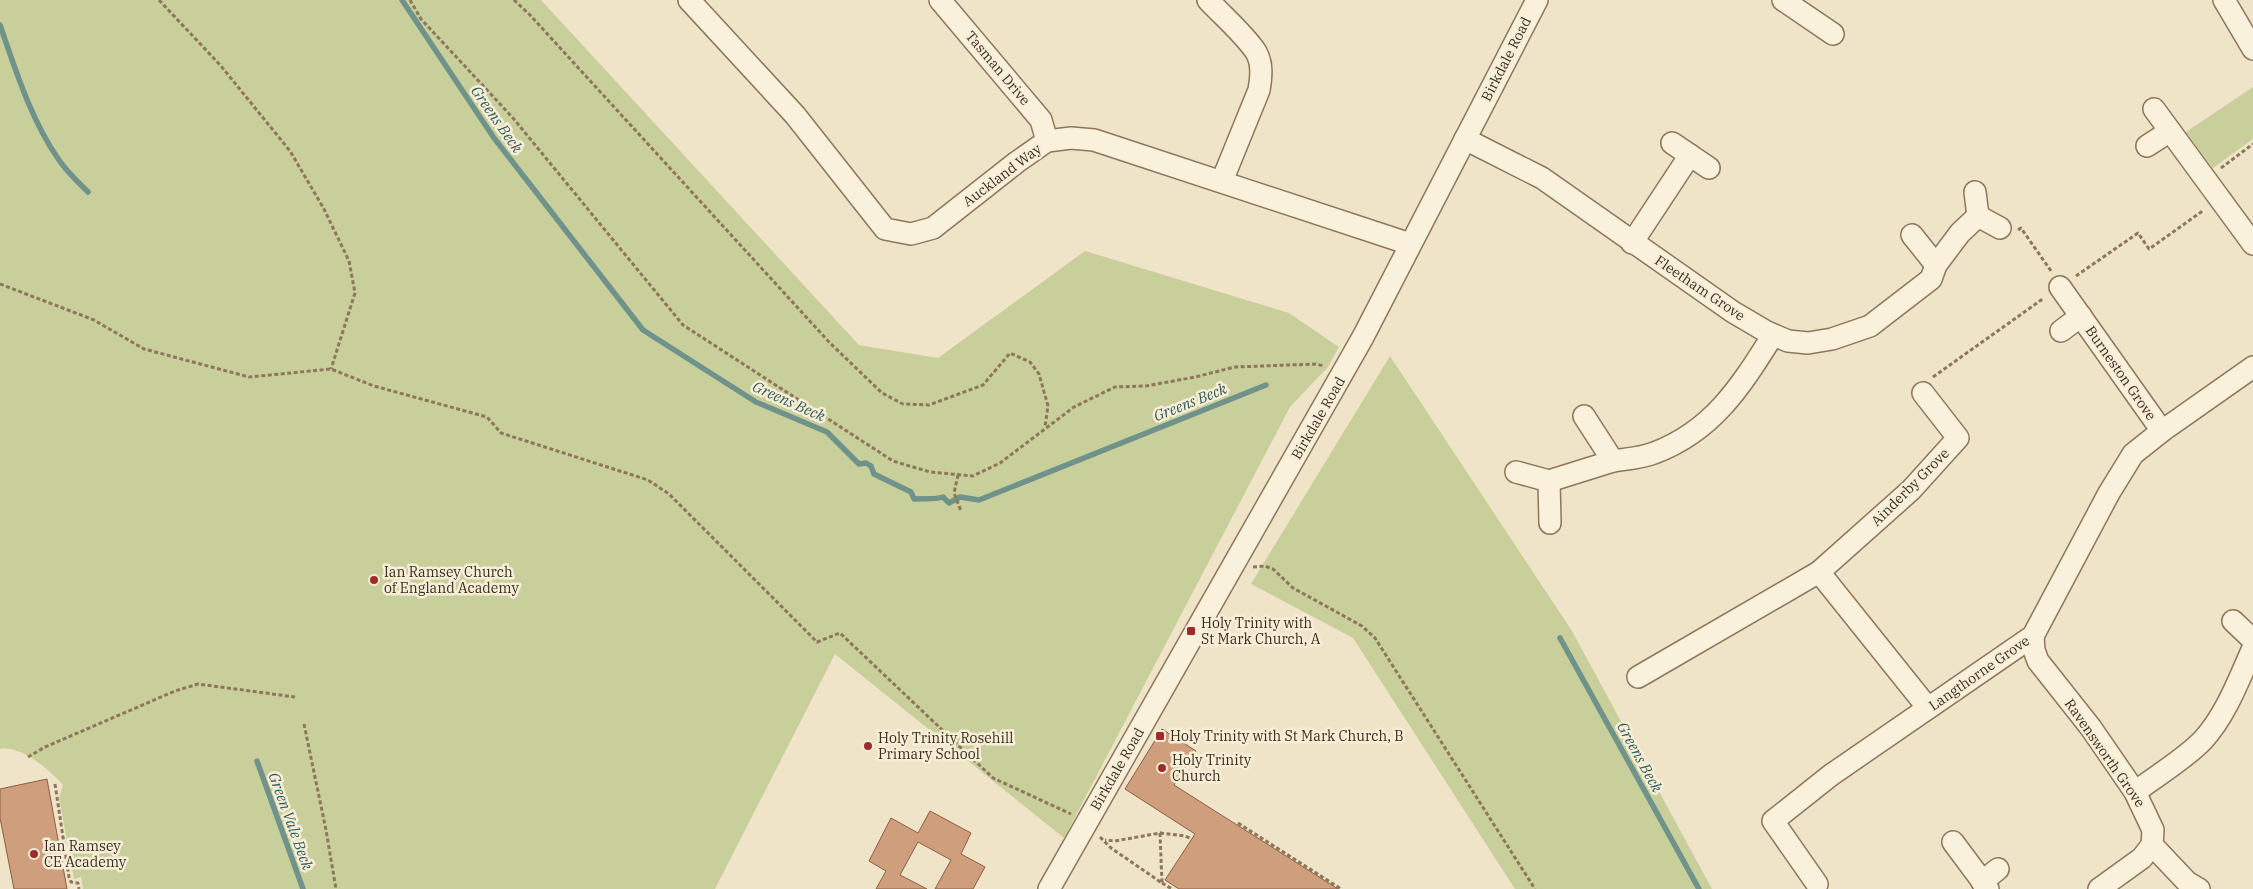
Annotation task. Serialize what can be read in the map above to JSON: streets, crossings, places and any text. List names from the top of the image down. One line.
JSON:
{"streets":{"street":["Birkdale Road","Tasman Drive","Auckland Way","Fleetham Grove","Burneston Grove","Ainderby Grove","Langthorne Grove","Ravensworth Grove"]},"crossings":[["Birkdale Road","Auckland Way"],["Birkdale Road","Fleetham Grove"],["Tasman Drive","Auckland Way"],["Burneston Grove","Langthorne Grove"],["Langthorne Grove","Ravensworth Grove"]],"water":["Greens Beck","Green Vale Beck"],"places":{"other":["Ian Ramsey Church of England Academy","Holy Trinity Rosehill Primary School","Holy Trinity Church","Ian Ramsey CE Academy"],"transit":["Holy Trinity with St Mark Church, A","Holy Trinity with St Mark Church, B"]}}
